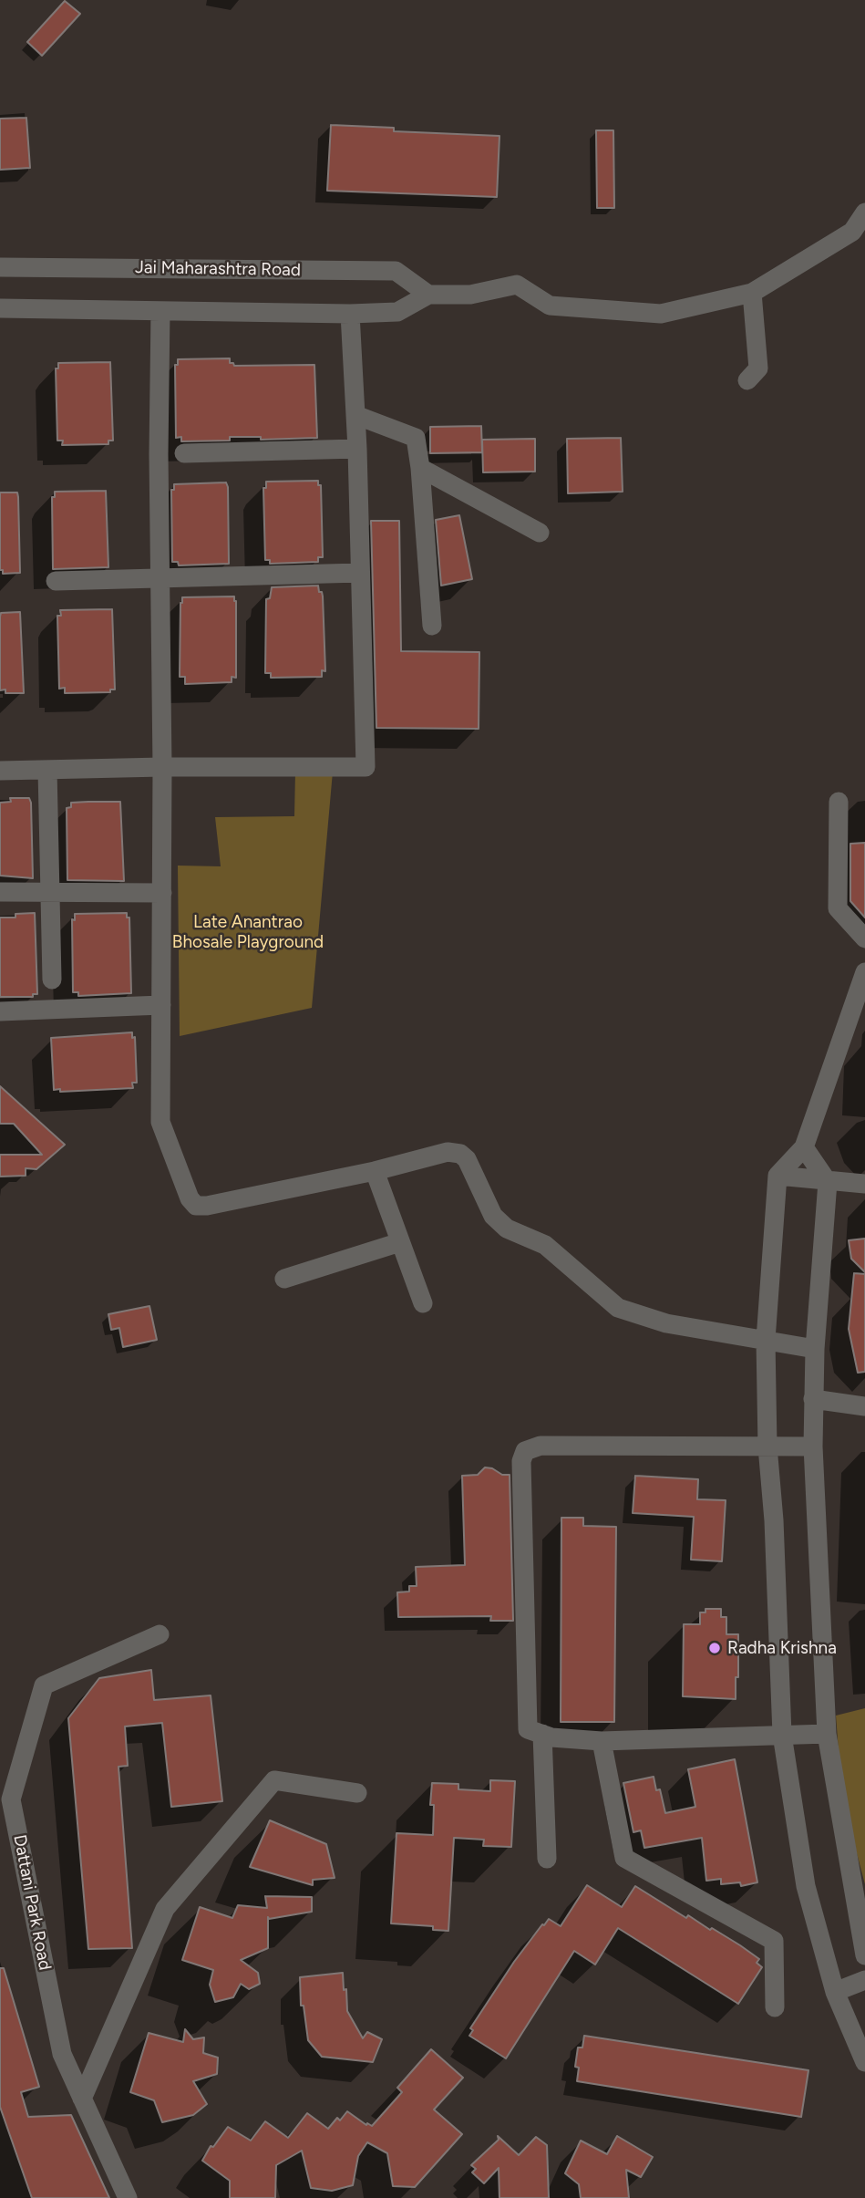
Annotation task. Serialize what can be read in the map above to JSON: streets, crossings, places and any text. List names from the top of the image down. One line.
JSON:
{"streets":{"street":["Jai Maharashtra Road","Dattani Park Road"]},"parks":["Late Anantrao Bhosale Playground"],"places":["Radha Krishna"]}
